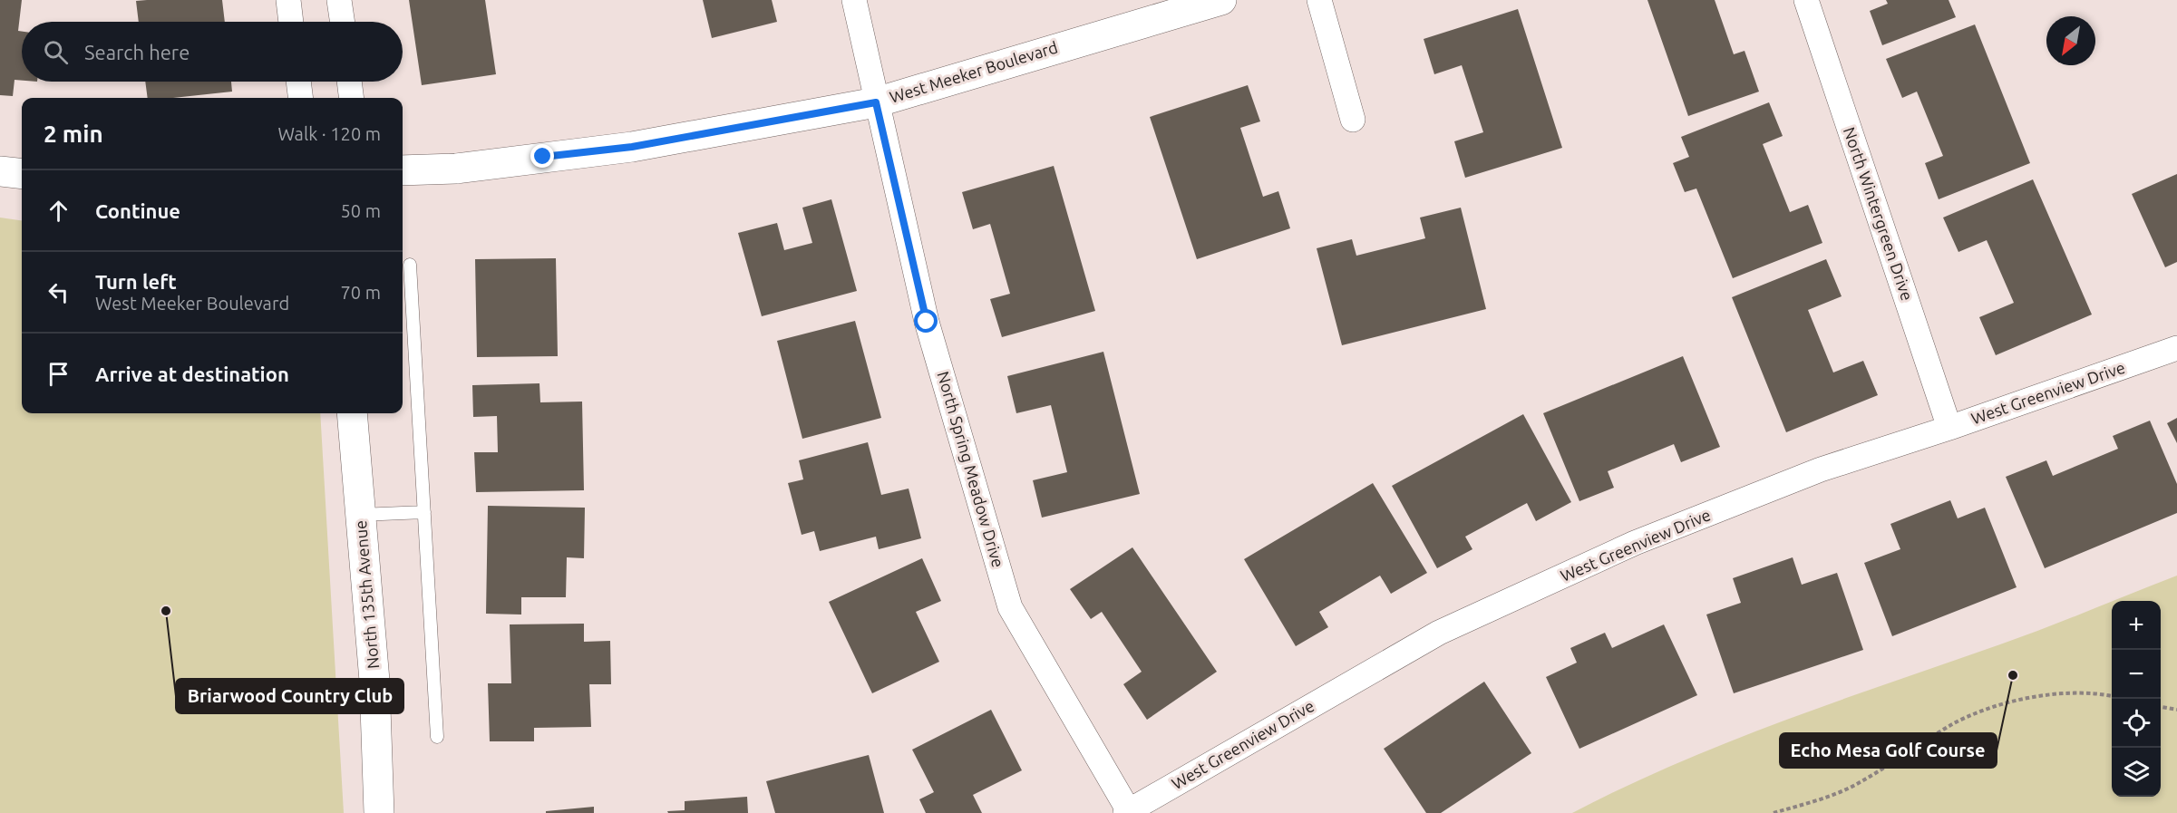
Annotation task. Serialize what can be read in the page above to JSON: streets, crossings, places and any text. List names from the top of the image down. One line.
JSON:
{"streets":{"street":["West Meeker Boulevard","North Wintergreen Drive","West Greenview Drive","North Spring Meadow Drive","North 135th Avenue"]},"crossings":[["West Meeker Boulevard","North Spring Meadow Drive"],["North Wintergreen Drive","West Greenview Drive"],["West Greenview Drive","North Spring Meadow Drive"]],"places":["Briarwood Country Club","Echo Mesa Golf Course"],"north":"bottom left","page":{"search":"Search here","heading":["2 min","Walk · 120 m"],"list":[["Continue","50 m"],["Turn left","West Meeker Boulevard","70 m"],"Arrive at destination"],"map_buttons":["+","−"]}}
